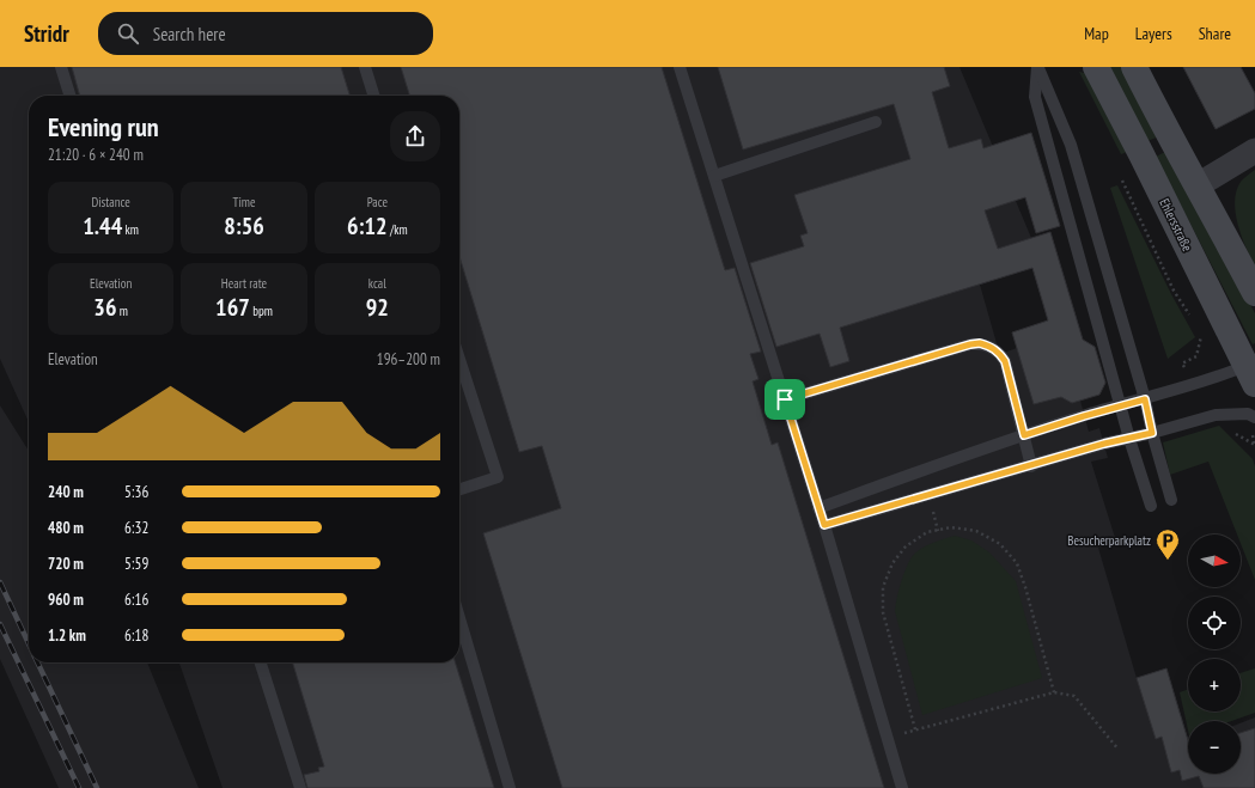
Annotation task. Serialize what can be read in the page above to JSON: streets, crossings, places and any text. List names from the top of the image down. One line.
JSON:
{"streets":{"street":["Ehlersstraße"]},"places":{"parking":["Besucherparkplatz"]},"north":"right","page":{"header":"Stridr","search":"Search here","nav":["Map","Layers","Share"],"heading":["Evening run","21:20 · 6 × 240 m"],"stats":[["Distance","1.44 km"],["Time","8:56"],["Pace","6:12 /km"],["Elevation","36 m"],["Heart rate","167 bpm"],["kcal","92"]],"chart":["Elevation","196–200 m"],"list":[{"name":"240 m","note":"5:36"},{"name":"480 m","note":"6:32"},{"name":"720 m","note":"5:59"},{"name":"960 m","note":"6:16"},{"name":"1.2 km","note":"6:18"}],"map_buttons":["+","−"]}}
